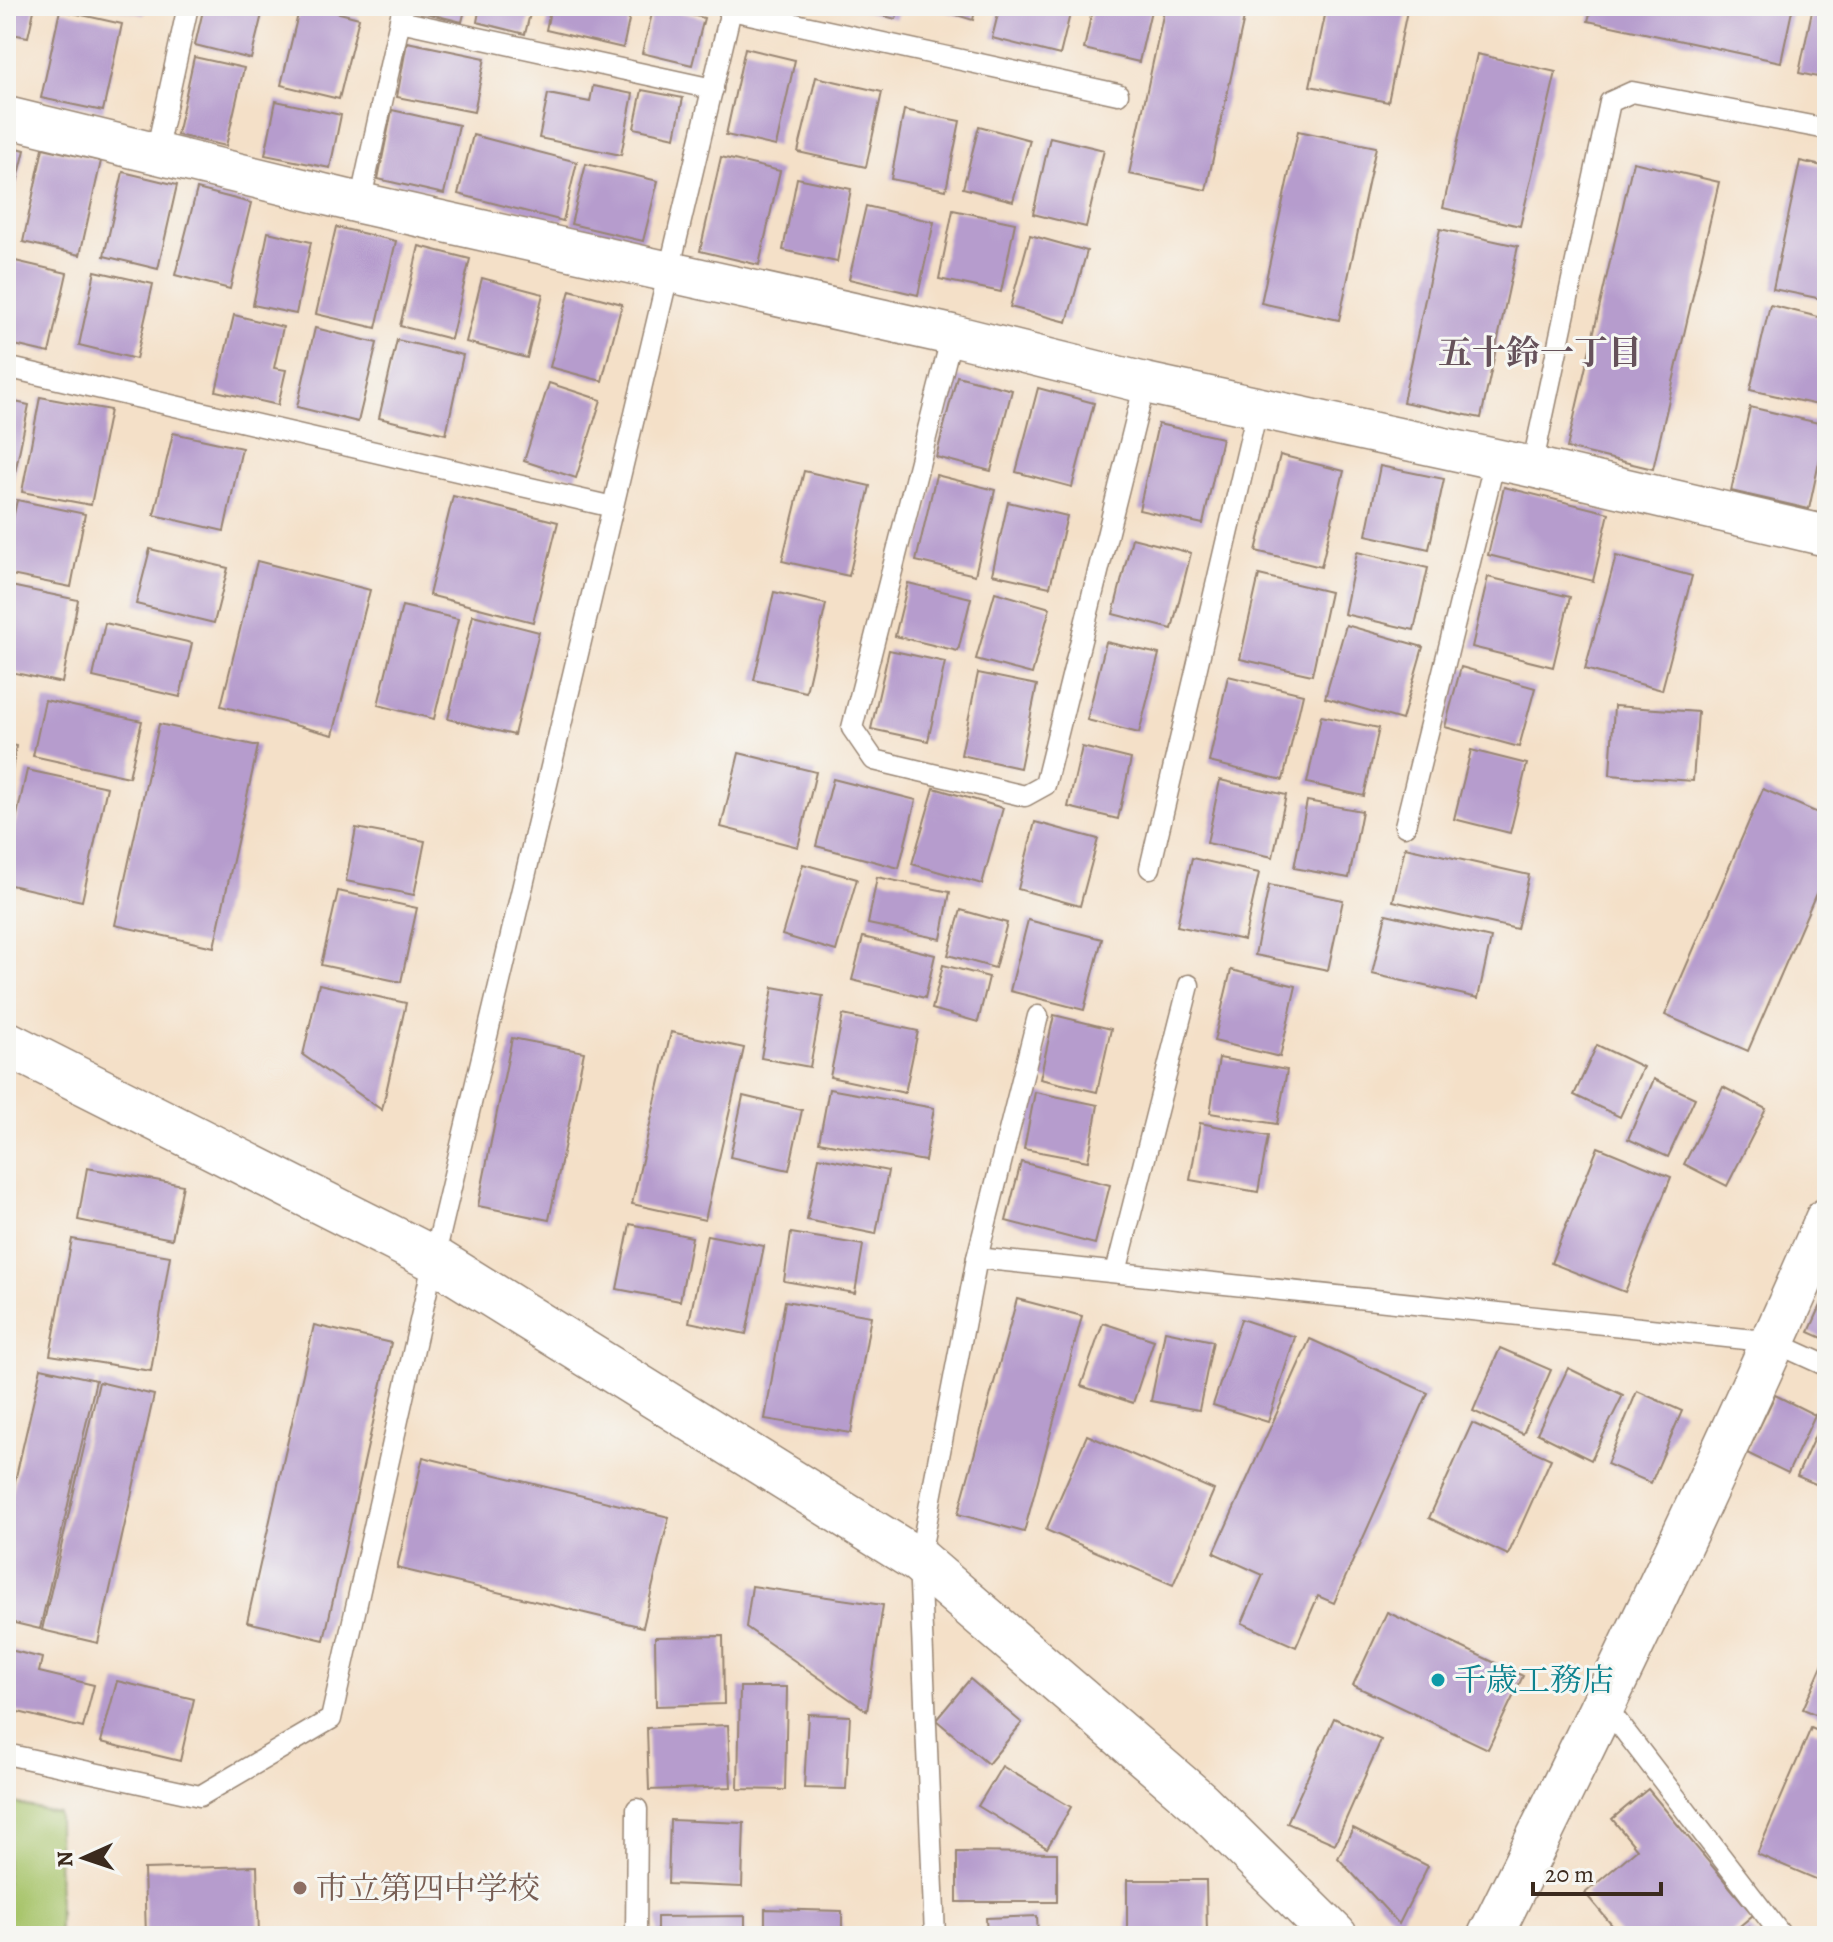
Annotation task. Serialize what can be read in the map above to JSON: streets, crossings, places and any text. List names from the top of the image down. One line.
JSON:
{"districts":["五十鈴一丁目"],"places":["千歳工務店","市立第四中学校"],"scale_bar":"20 m","north":"left"}
